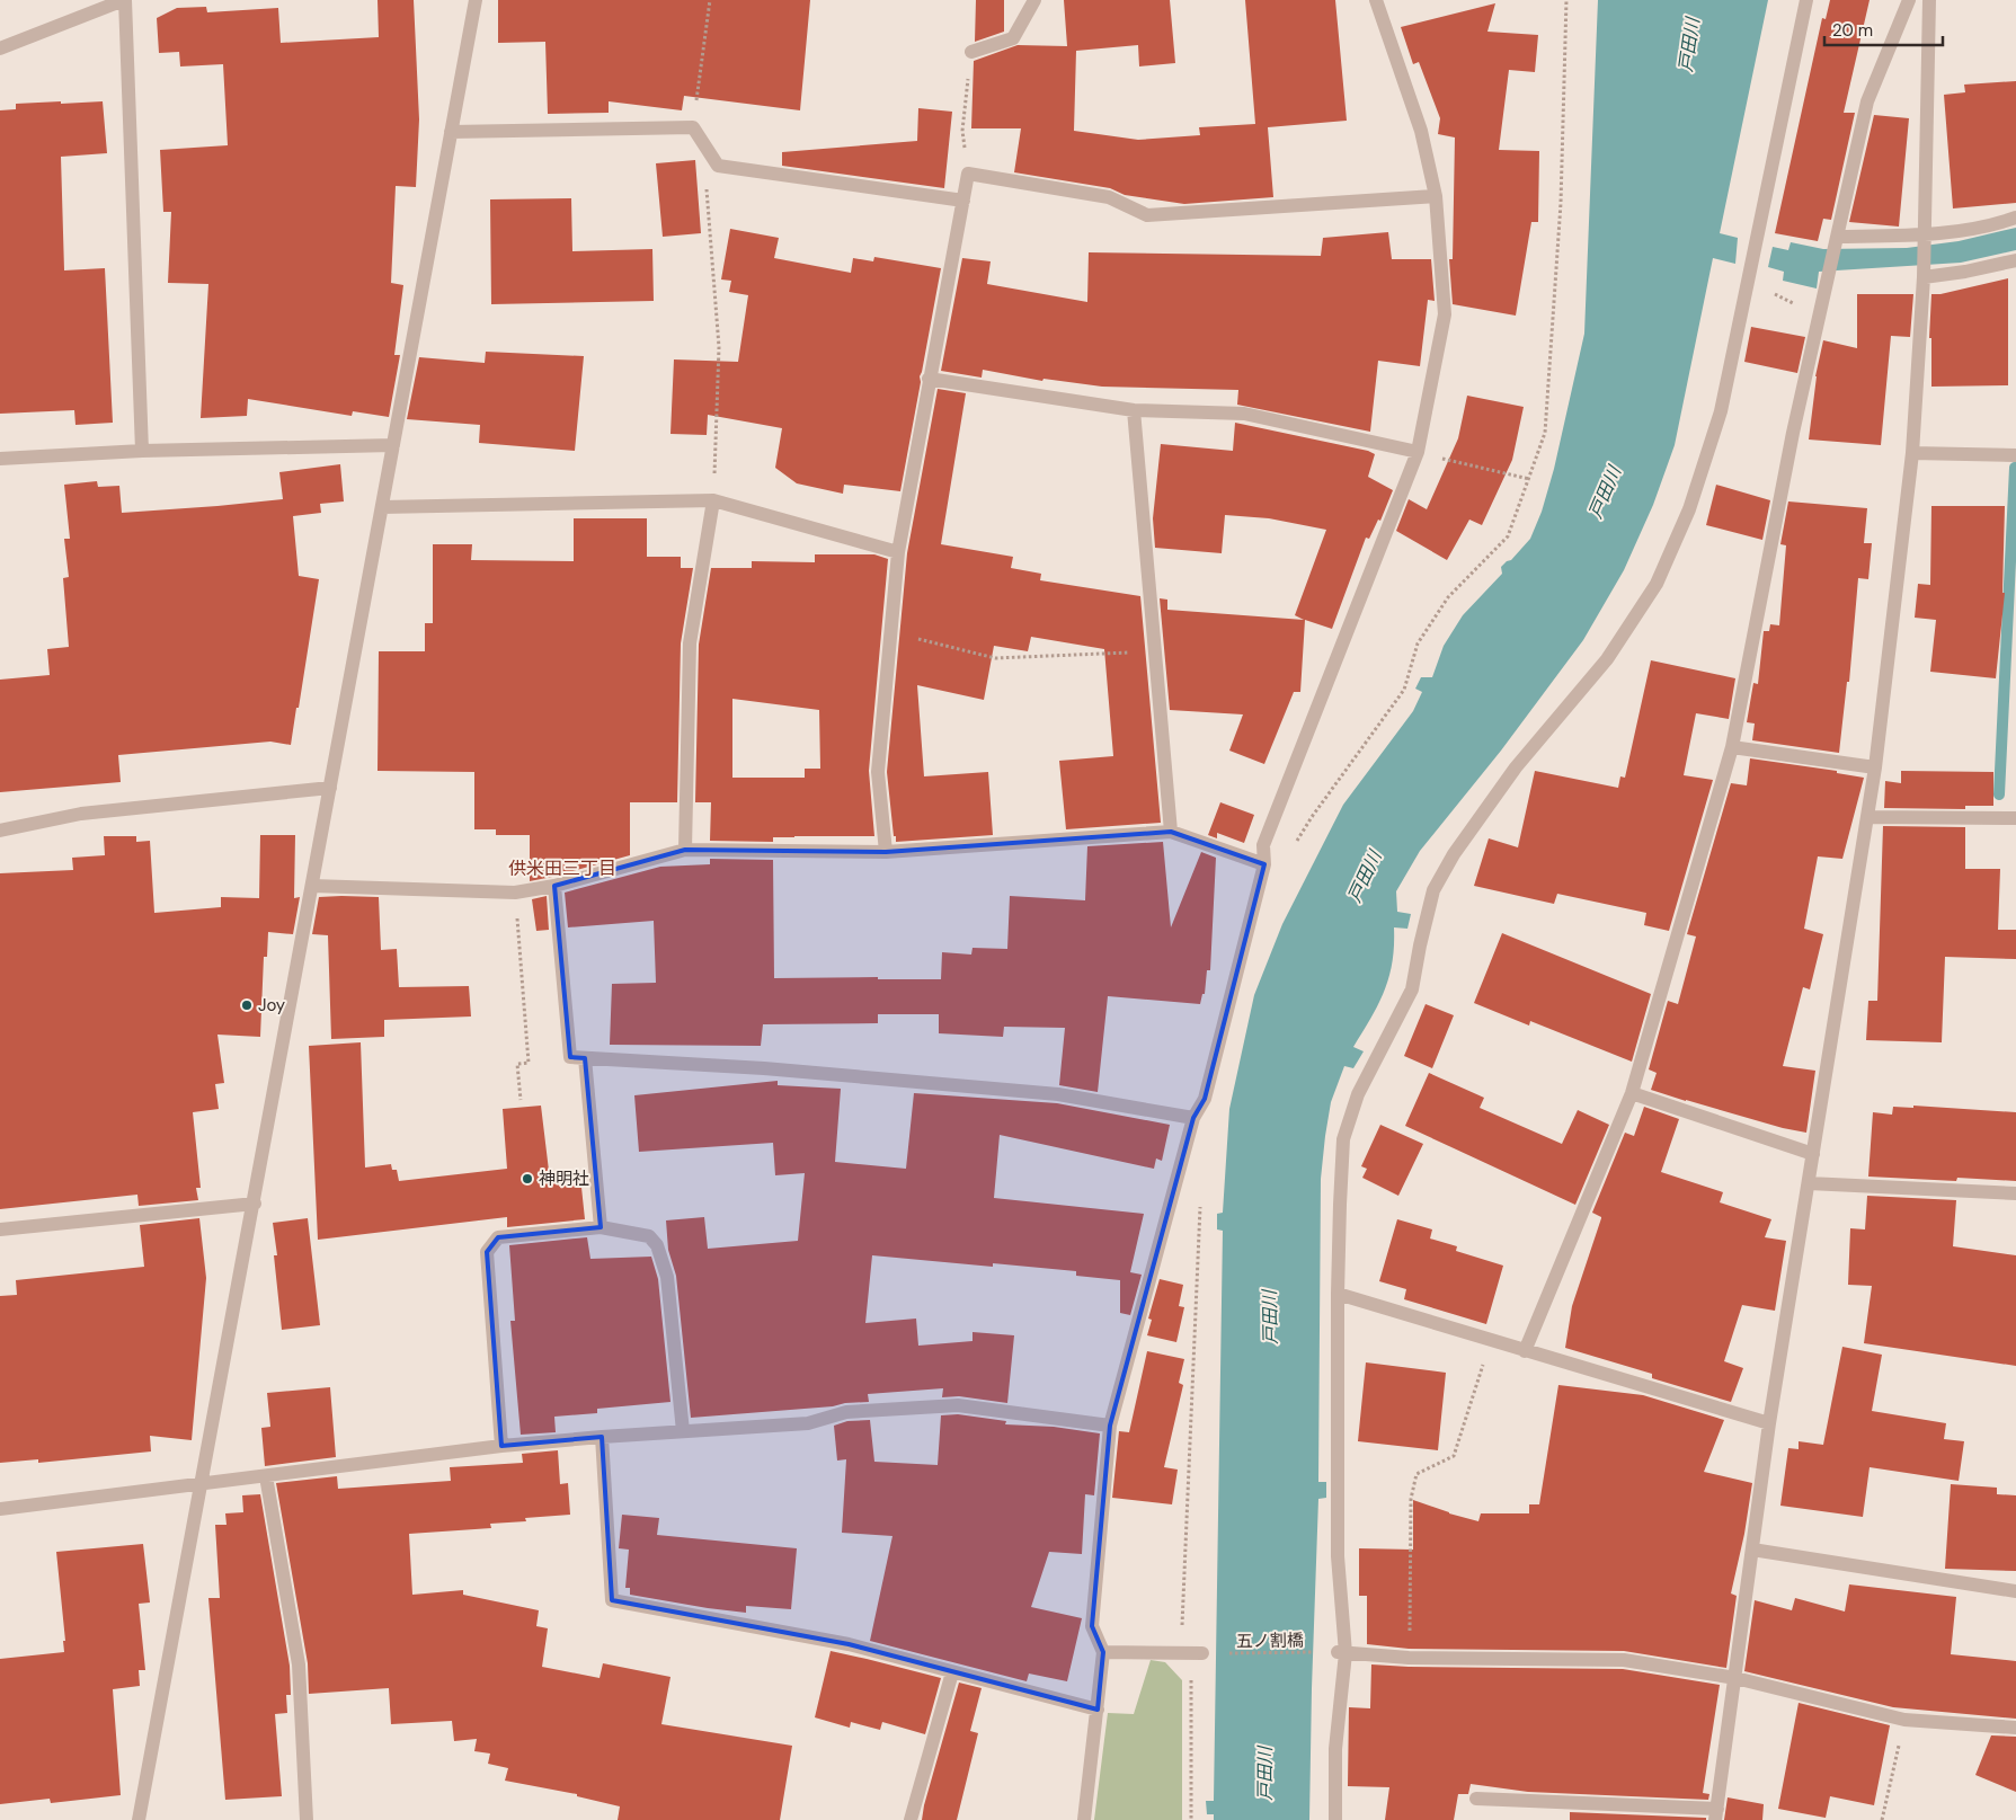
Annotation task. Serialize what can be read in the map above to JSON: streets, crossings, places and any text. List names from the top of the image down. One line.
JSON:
{"streets":{"path":["五ノ割橋"]},"districts":["供米田三丁目"],"water":["戸田川"],"places":["Joy","神明社"],"scale_bar":"20 m"}
